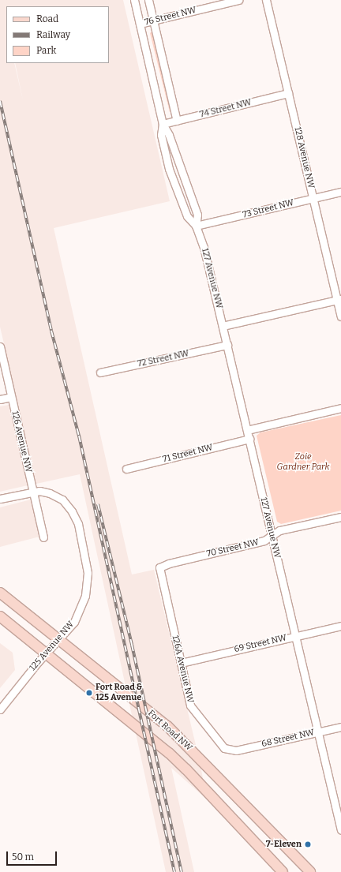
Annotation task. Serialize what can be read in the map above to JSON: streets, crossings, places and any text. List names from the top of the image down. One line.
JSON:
{"streets":{"main road":["Fort Road NW"],"street":["76 Street NW","74 Street NW","128 Avenue NW","73 Street NW","127 Avenue NW","72 Street NW","126 Avenue NW","71 Street NW","70 Street NW","69 Street NW","125 Avenue NW","126A Avenue NW","68 Street NW"]},"crossings":[["76 Street NW","127 Avenue NW"],["74 Street NW","128 Avenue NW"],["74 Street NW","127 Avenue NW"],["128 Avenue NW","73 Street NW"],["73 Street NW","127 Avenue NW"],["127 Avenue NW","72 Street NW"],["127 Avenue NW","71 Street NW"],["127 Avenue NW","70 Street NW"],["127 Avenue NW","69 Street NW"],["127 Avenue NW","68 Street NW"],["126 Avenue NW","125 Avenue NW"],["70 Street NW","126A Avenue NW"],["69 Street NW","126A Avenue NW"],["125 Avenue NW","Fort Road NW"],["126A Avenue NW","68 Street NW"]],"parks":["Zoie Gardner Park"],"places":["Fort Road & 125 Avenue","7-Eleven"],"legend":["Road","Railway","Park"],"scale_bar":"50 m"}
